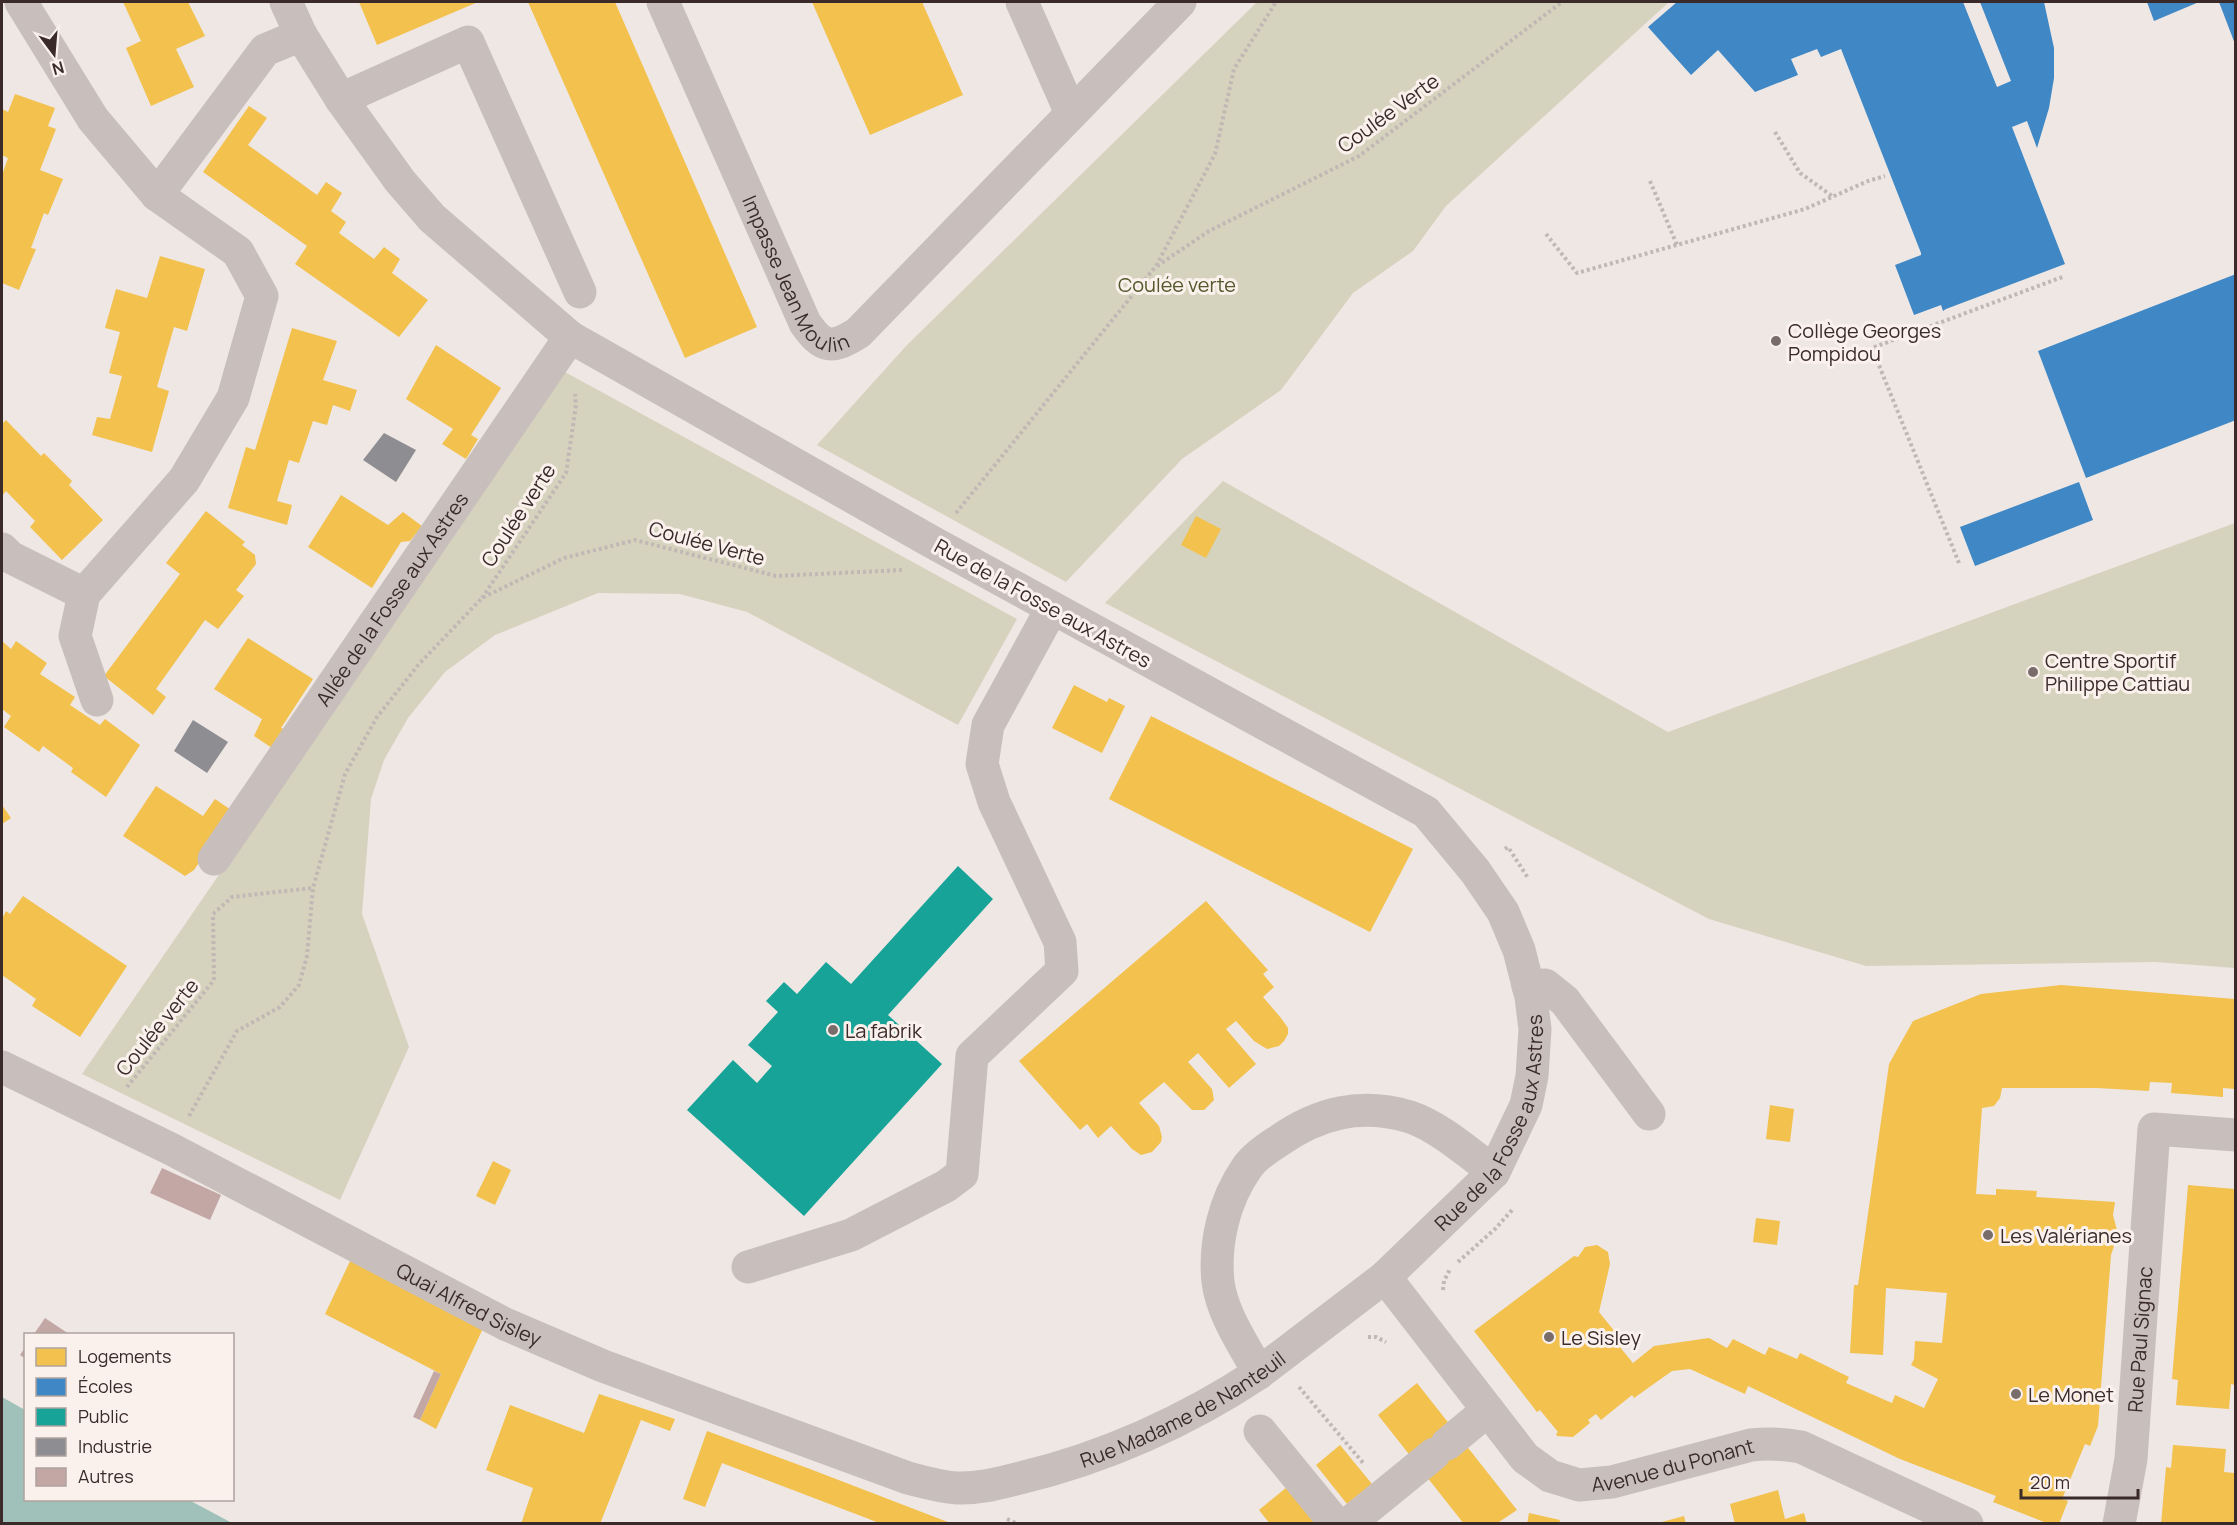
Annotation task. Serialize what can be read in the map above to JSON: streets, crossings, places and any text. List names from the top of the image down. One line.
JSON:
{"streets":{"street":["Impasse Jean Moulin","Allée de la Fosse aux Astres","Rue de la Fosse aux Astres","Quai Alfred Sisley","Rue Paul Signac","Rue Madame de Nanteuil","Avenue du Ponant"],"path":["Coulée Verte","Coulée verte"]},"crossings":[["Coulée Verte","Coulée verte"],["Coulée Verte","Rue de la Fosse aux Astres"],["Coulée Verte","Quai Alfred Sisley"],["Coulée verte","Quai Alfred Sisley"],["Allée de la Fosse aux Astres","Rue de la Fosse aux Astres"],["Rue de la Fosse aux Astres","Rue Madame de Nanteuil"],["Rue de la Fosse aux Astres","Avenue du Ponant"],["Quai Alfred Sisley","Rue Madame de Nanteuil"],["Rue Madame de Nanteuil","Avenue du Ponant"]],"parks":["Coulée verte"],"places":["Collège Georges Pompidou","Centre Sportif Philippe Cattiau","La fabrik","Les Valérianes","Le Sisley","Le Monet"],"legend":["Logements","Écoles","Public","Industrie","Autres"],"scale_bar":"20 m","north":"bottom"}
